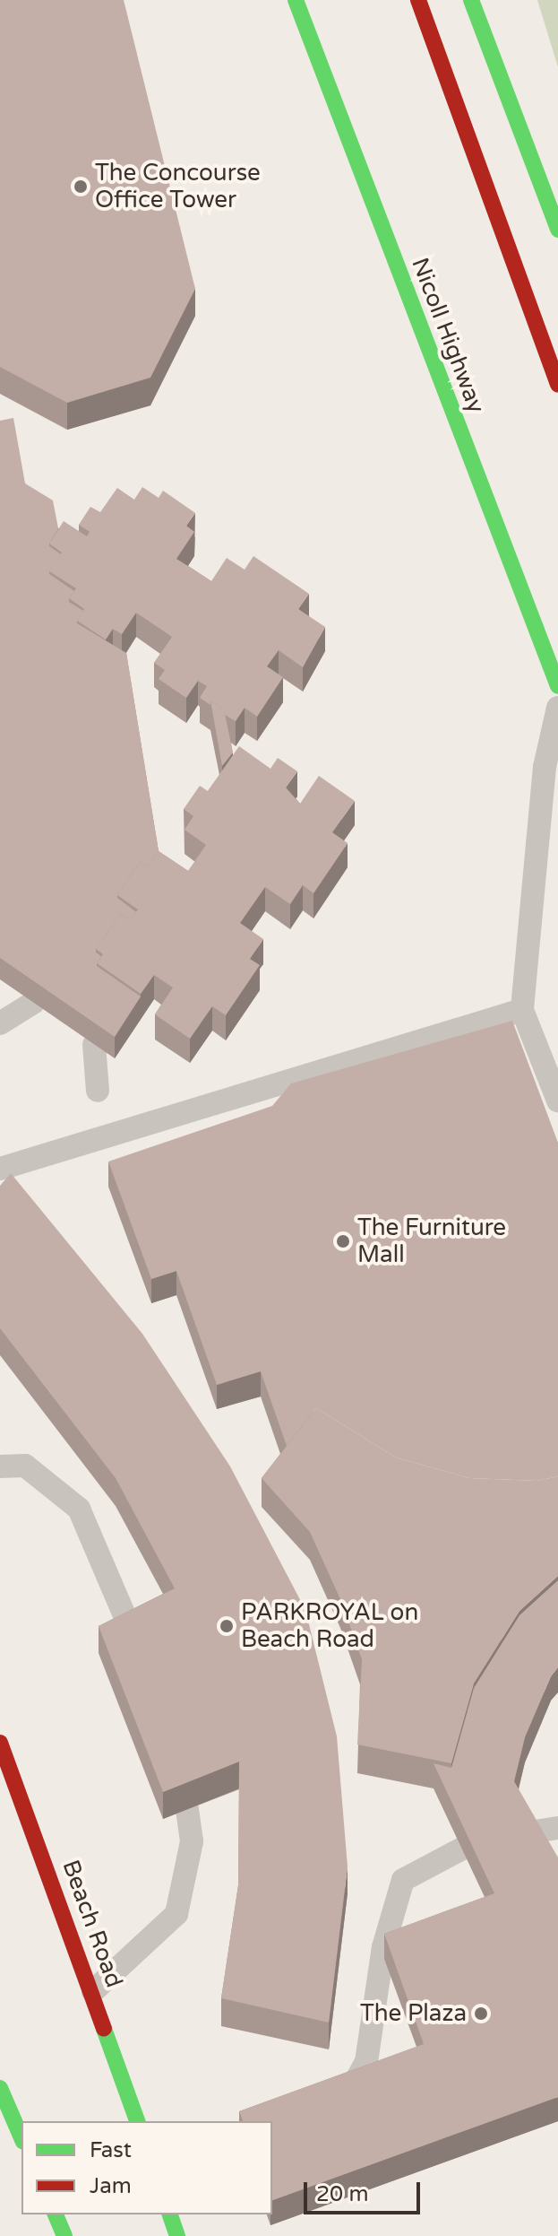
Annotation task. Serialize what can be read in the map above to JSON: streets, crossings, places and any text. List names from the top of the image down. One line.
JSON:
{"streets":{"main road":["Nicoll Highway","Beach Road"]},"places":["The Concourse Office Tower","The Furniture Mall","PARKROYAL on Beach Road","The Plaza"],"legend":["Fast","Jam"],"scale_bar":"20 m"}
